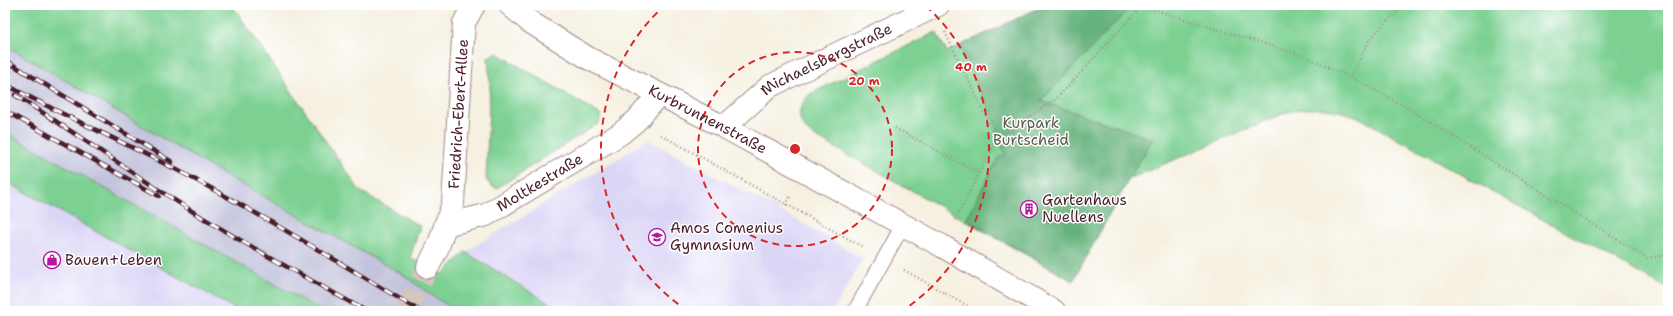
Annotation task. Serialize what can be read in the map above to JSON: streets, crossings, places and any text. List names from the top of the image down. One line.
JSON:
{"streets":{"street":["Michaelsbergstraße","Friedrich-Ebert-Allee","Kurbrunnenstraße","Moltkestraße"]},"crossings":[["Michaelsbergstraße","Kurbrunnenstraße"],["Friedrich-Ebert-Allee","Moltkestraße"],["Kurbrunnenstraße","Moltkestraße"]],"parks":["Kurpark Burtscheid"],"places":{"building":["Gartenhaus Nuellens"],"school or university":["Amos Comenius Gymnasium"],"shop":["Bauen+Leben"]},"rings":["40 m","20 m"]}
